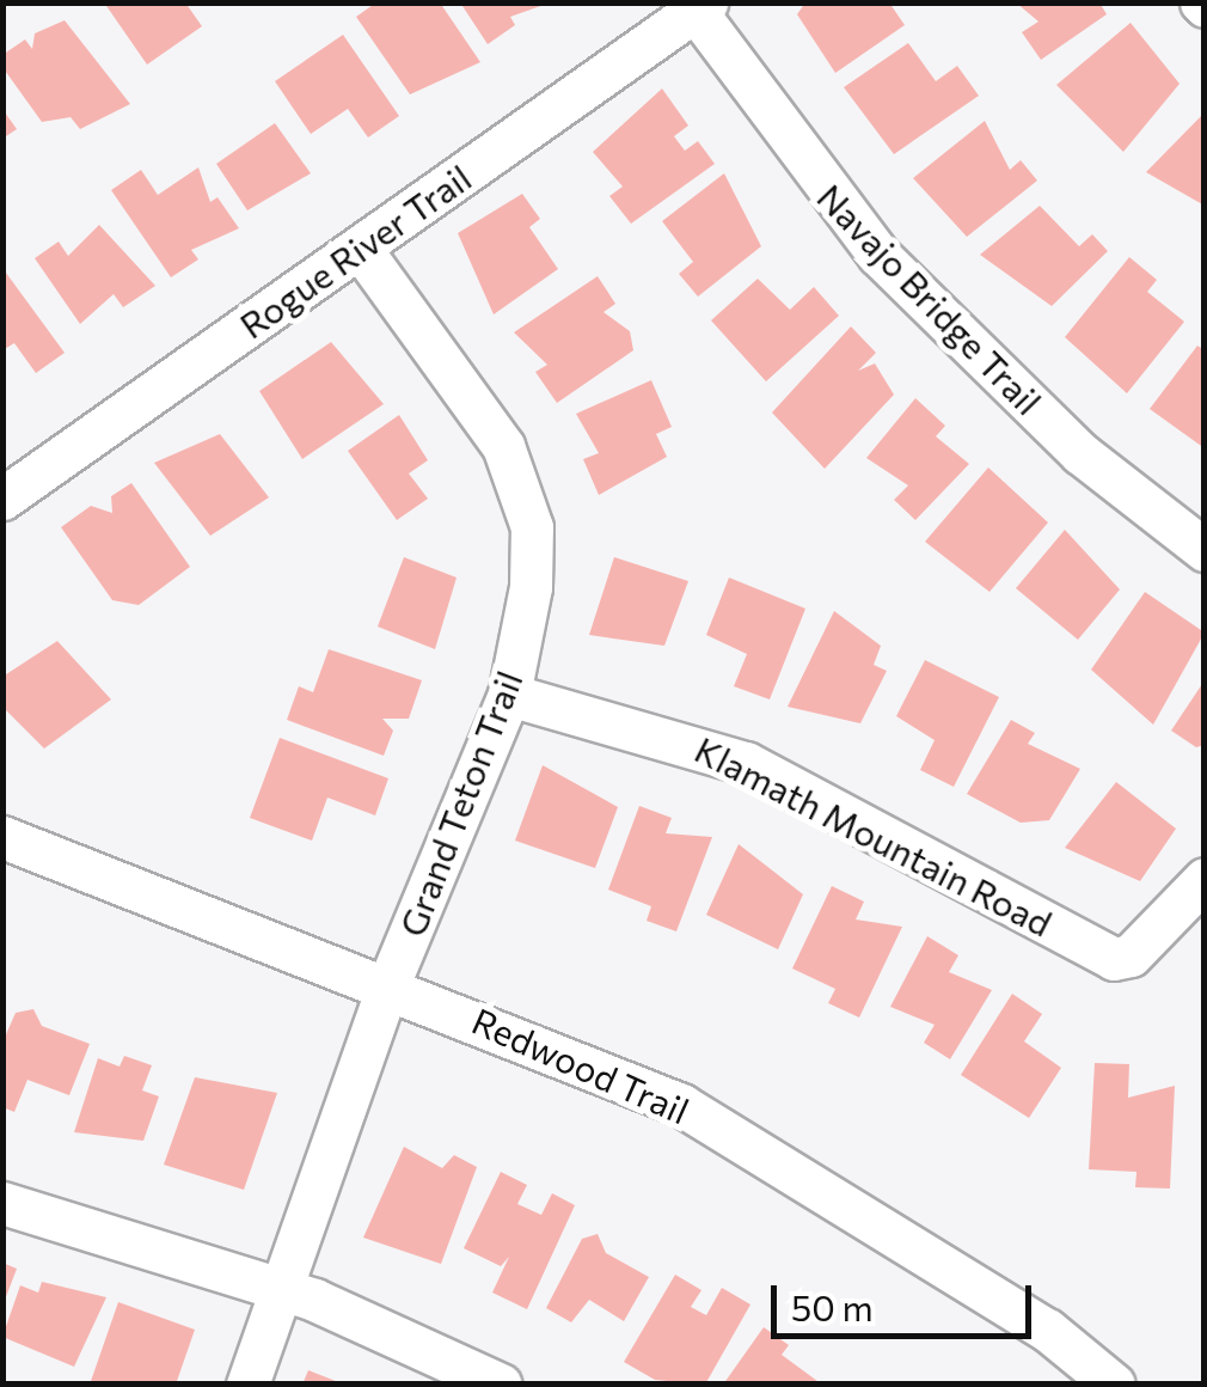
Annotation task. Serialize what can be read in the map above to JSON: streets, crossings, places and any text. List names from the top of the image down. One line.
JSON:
{"streets":{"street":["Rogue River Trail","Navajo Bridge Trail","Grand Teton Trail","Klamath Mountain Road","Redwood Trail"]},"crossings":[["Rogue River Trail","Navajo Bridge Trail"],["Rogue River Trail","Grand Teton Trail"],["Grand Teton Trail","Klamath Mountain Road"],["Grand Teton Trail","Redwood Trail"]],"scale_bar":"50 m"}
